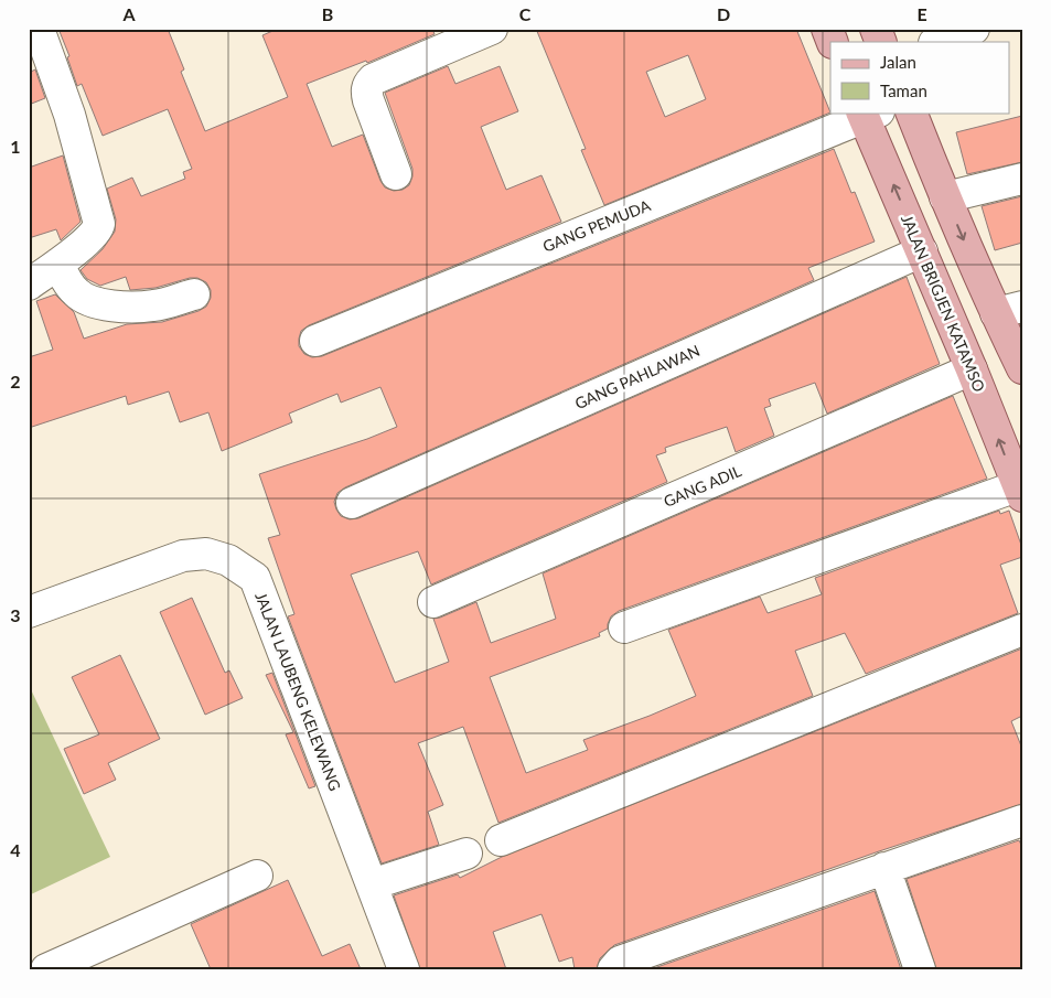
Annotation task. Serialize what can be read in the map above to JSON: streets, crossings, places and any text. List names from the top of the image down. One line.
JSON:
{"streets":{"main road":["JALAN BRIGJEN KATAMSO"],"street":["GANG PEMUDA","GANG PAHLAWAN","GANG ADIL","JALAN LAUBENG KELEWANG"]},"crossings":[["GANG PEMUDA","JALAN BRIGJEN KATAMSO"],["JALAN BRIGJEN KATAMSO","GANG PAHLAWAN"],["JALAN BRIGJEN KATAMSO","GANG ADIL"]],"legend":["Jalan","Taman"],"grid":{"columns":["A","B","C","D","E"],"rows":["1","2","3","4"]}}
